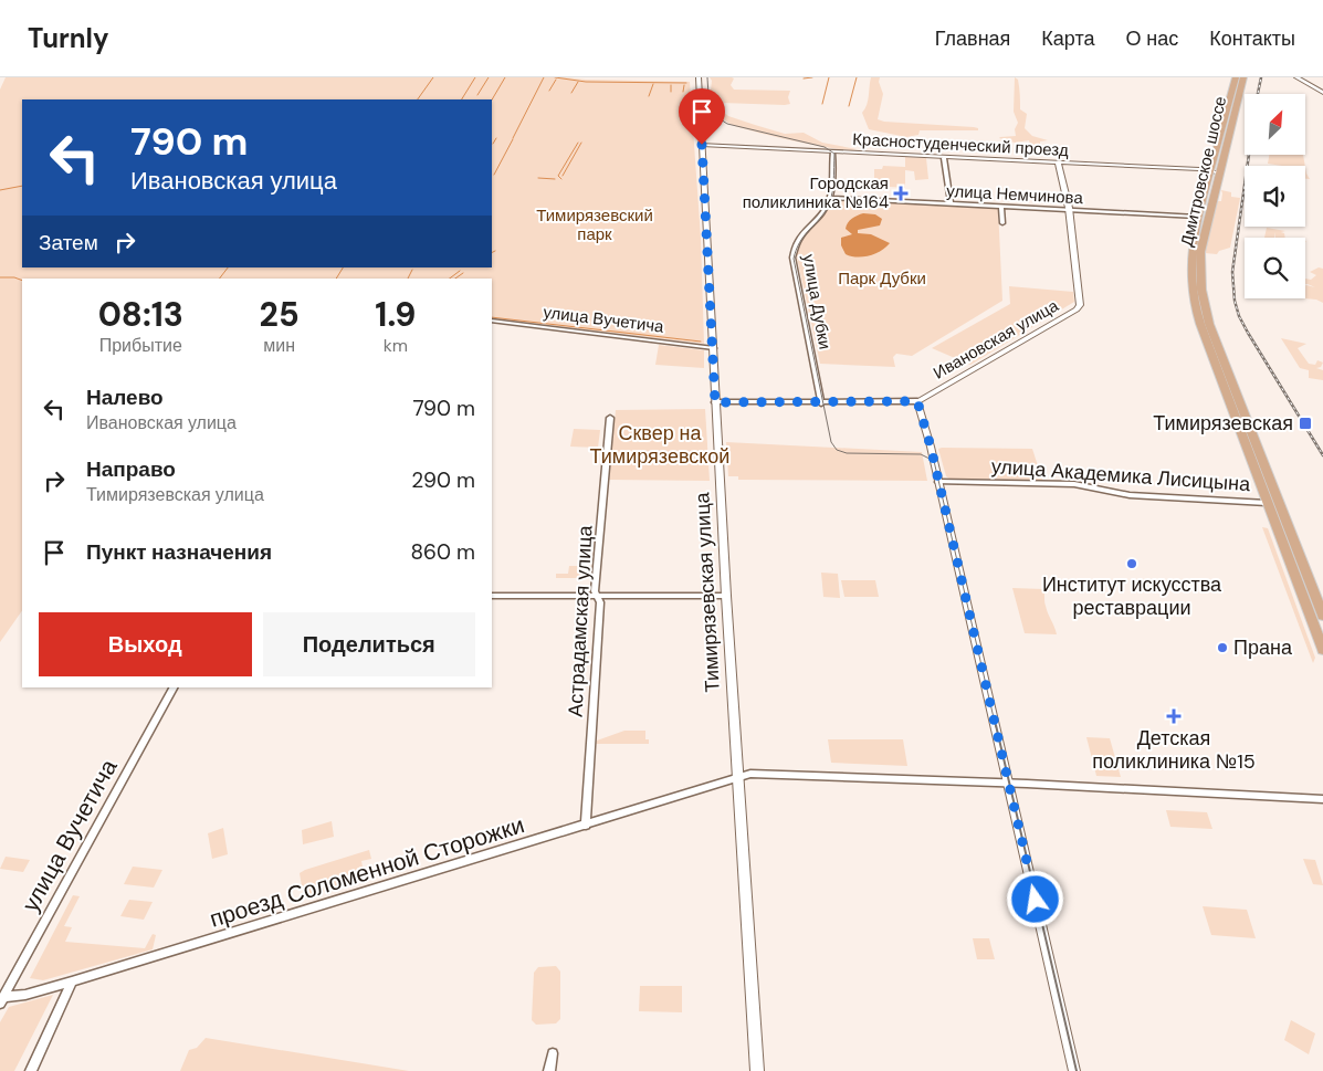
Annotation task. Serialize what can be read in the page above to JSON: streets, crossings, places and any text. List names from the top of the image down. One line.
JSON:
{"streets":{"main road":["Дмитровское шоссе","Тимирязевская улица"],"street":["Красностуденческий проезд","улица Немчинова","улица Дубки","улица Вучетича","Ивановская улица","улица Академика Лисицына","Астрадамская улица","проезд Соломенной Сторожки"]},"crossings":[["Красностуденческий проезд","Дмитровское шоссе"],["Красностуденческий проезд","Ивановская улица"],["Красностуденческий проезд","Тимирязевская улица"],["Дмитровское шоссе","улица Немчинова"],["Дмитровское шоссе","улица Академика Лисицына"],["улица Немчинова","улица Дубки"],["улица Немчинова","Ивановская улица"],["улица Дубки","Ивановская улица"],["улица Вучетича","Тимирязевская улица"],["улица Вучетича","проезд Соломенной Сторожки"],["Ивановская улица","Тимирязевская улица"],["Тимирязевская улица","проезд Соломенной Сторожки"],["Астрадамская улица","проезд Соломенной Сторожки"]],"parks":["Тимирязевский парк","Парк Дубки","Сквер на Тимирязевской"],"places":{"health":["Городская поликлиника №164","Детская поликлиника №15"],"transit":["Тимирязевская"],"other":["Институт искусства реставрации","Прана"]},"north":"top right","page":{"header":"Turnly","nav":["Главная","Карта","О нас","Контакты"],"turn":["790 m","Ивановская улица"],"then":"Затем","eta":["08:13","Прибытие","25","мин","1.9","km"],"list":[{"name":"Налево","note":"Ивановская улица","value":"790 m"},{"name":"Направо","note":"Тимирязевская улица","value":"290 m"},{"name":"Пункт назначения","value":"860 m"}],"buttons":["Выход","Поделиться"]}}
